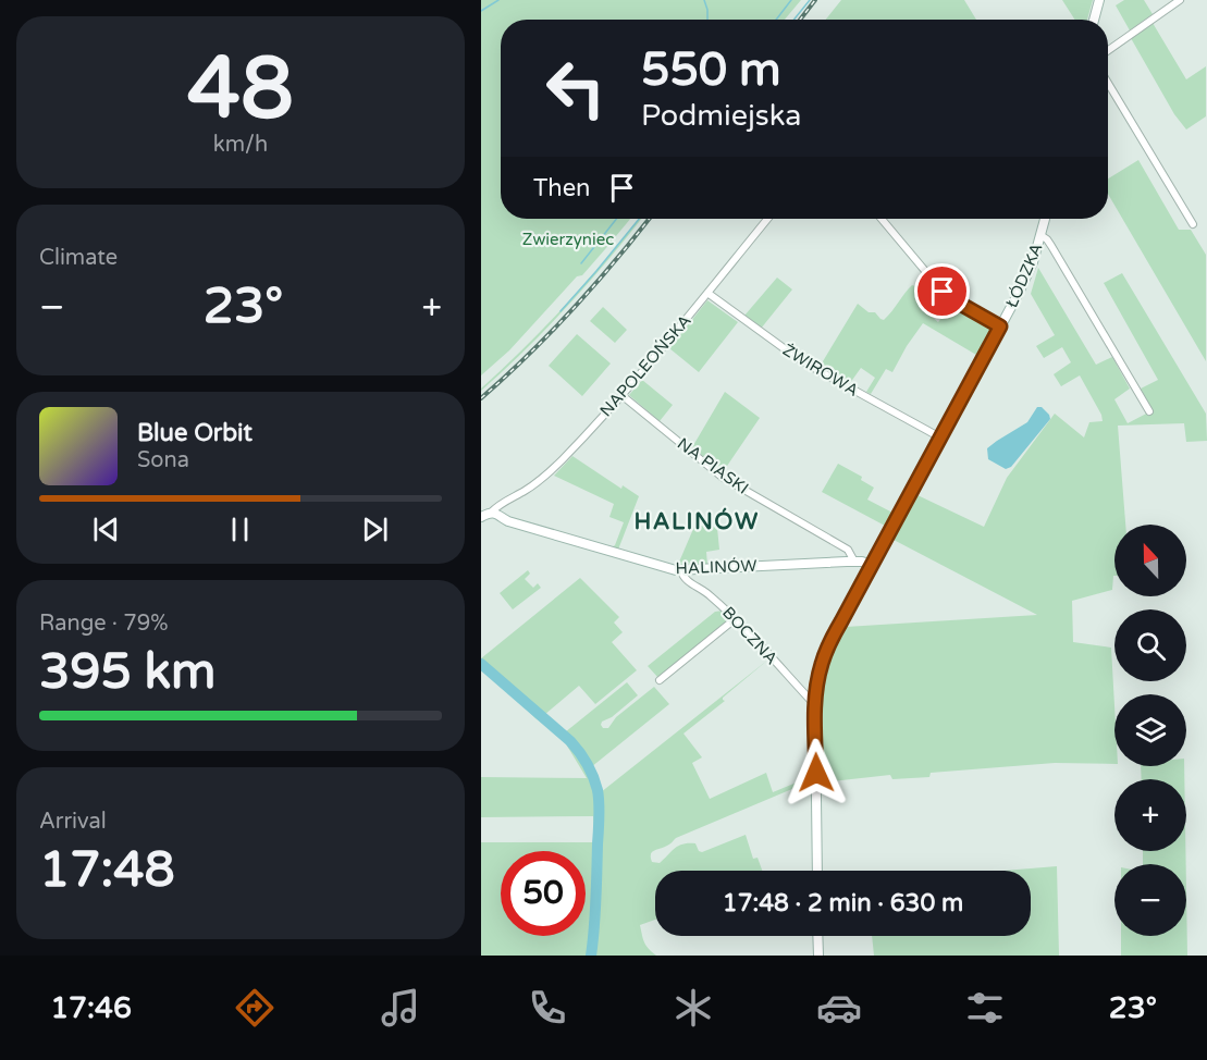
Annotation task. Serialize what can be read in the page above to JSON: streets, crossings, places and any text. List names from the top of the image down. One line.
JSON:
{"streets":{"main road":["ŁÓDZKA","HALINÓW"],"street":["NAPOLEOŃSKA","ŻWIROWA","NA PIASKI","BOCZNA"]},"crossings":[["ŁÓDZKA","ŻWIROWA"],["ŁÓDZKA","HALINÓW"],["ŁÓDZKA","BOCZNA"],["NAPOLEOŃSKA","ŻWIROWA"],["NAPOLEOŃSKA","NA PIASKI"],["NAPOLEOŃSKA","HALINÓW"],["NA PIASKI","HALINÓW"],["HALINÓW","BOCZNA"]],"districts":["HALINÓW"],"parks":["Zwierzyniec"],"north":"top","page":{"tile":[["48","km/h"],"Climate",["Range · 79%","395 km"],["Arrival","17:48"]],"turn":["550 m","Podmiejska"],"then":"Then","heat":["−","23°","+"],"song":["Blue Orbit","Sona"],"map_buttons":["+","−"],"limit":"50","trip":"17:48 · 2 min · 630 m","tabs":["17:46","23°"]}}
